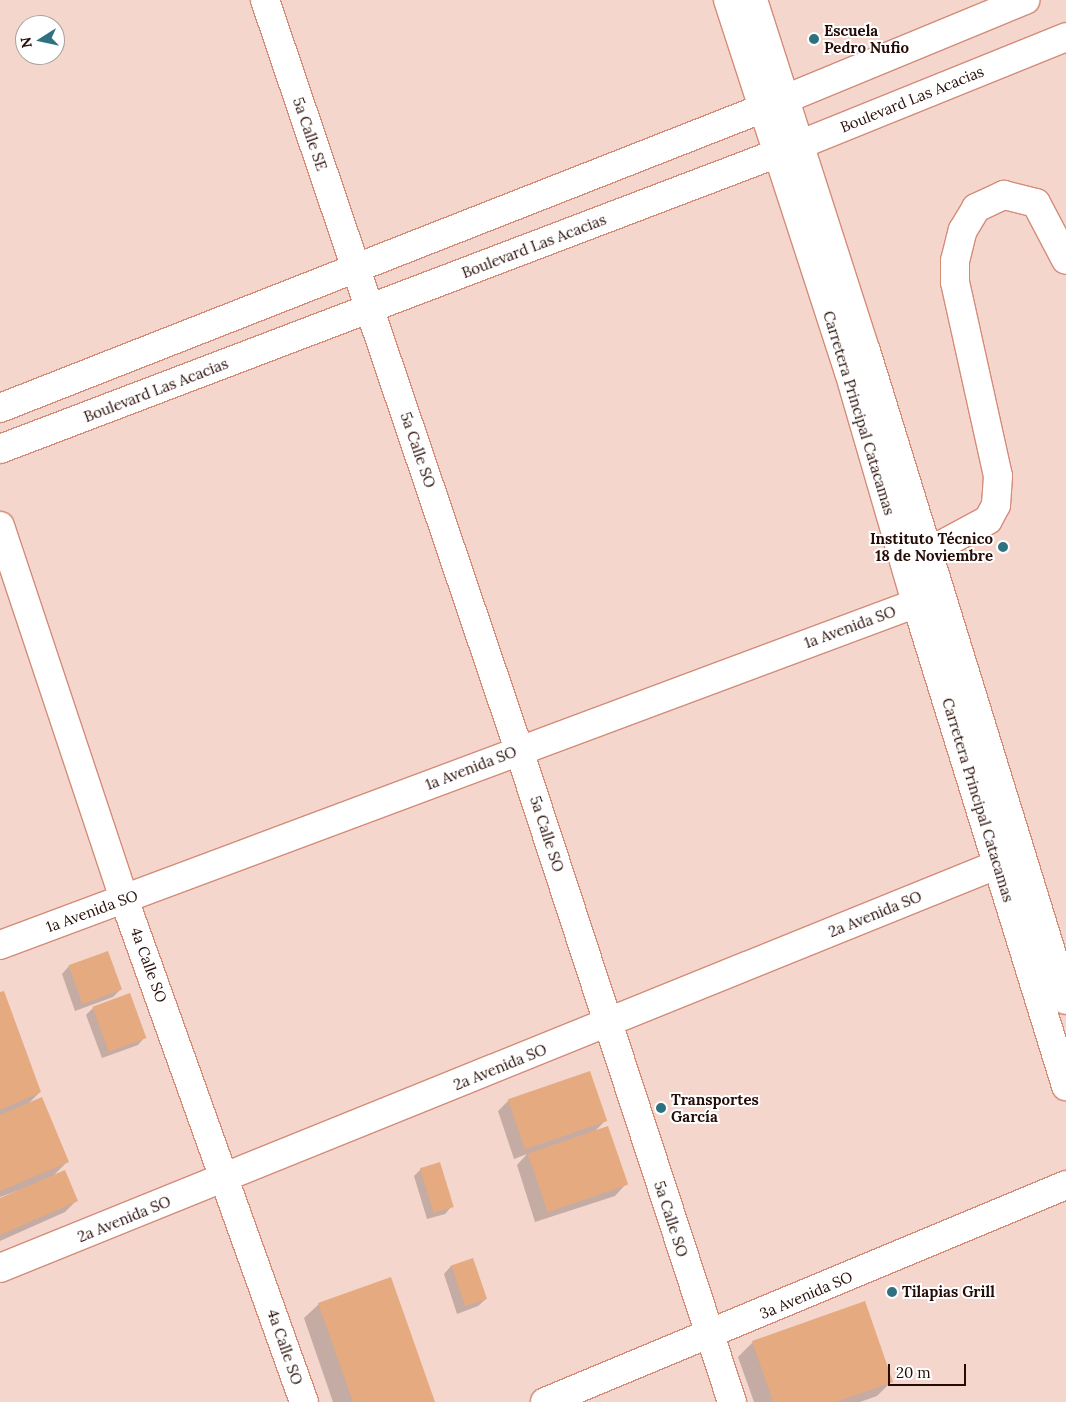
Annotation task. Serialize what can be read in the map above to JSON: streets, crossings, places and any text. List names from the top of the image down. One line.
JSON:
{"streets":{"street":["Boulevard Las Acacias","5a Calle SE","Carretera Principal Catacamas","5a Calle SO","1a Avenida SO","2a Avenida SO","4a Calle SO","3a Avenida SO"]},"crossings":[["Boulevard Las Acacias","Carretera Principal Catacamas"],["Boulevard Las Acacias","5a Calle SO"],["5a Calle SE","5a Calle SO"],["Carretera Principal Catacamas","1a Avenida SO"],["Carretera Principal Catacamas","2a Avenida SO"],["5a Calle SO","1a Avenida SO"],["5a Calle SO","2a Avenida SO"],["5a Calle SO","3a Avenida SO"],["1a Avenida SO","4a Calle SO"],["2a Avenida SO","4a Calle SO"]],"places":["Escuela Pedro Nufio","Instituto Técnico 18 de Noviembre","Transportes García","Tilapias Grill"],"scale_bar":"20 m","north":"left"}
